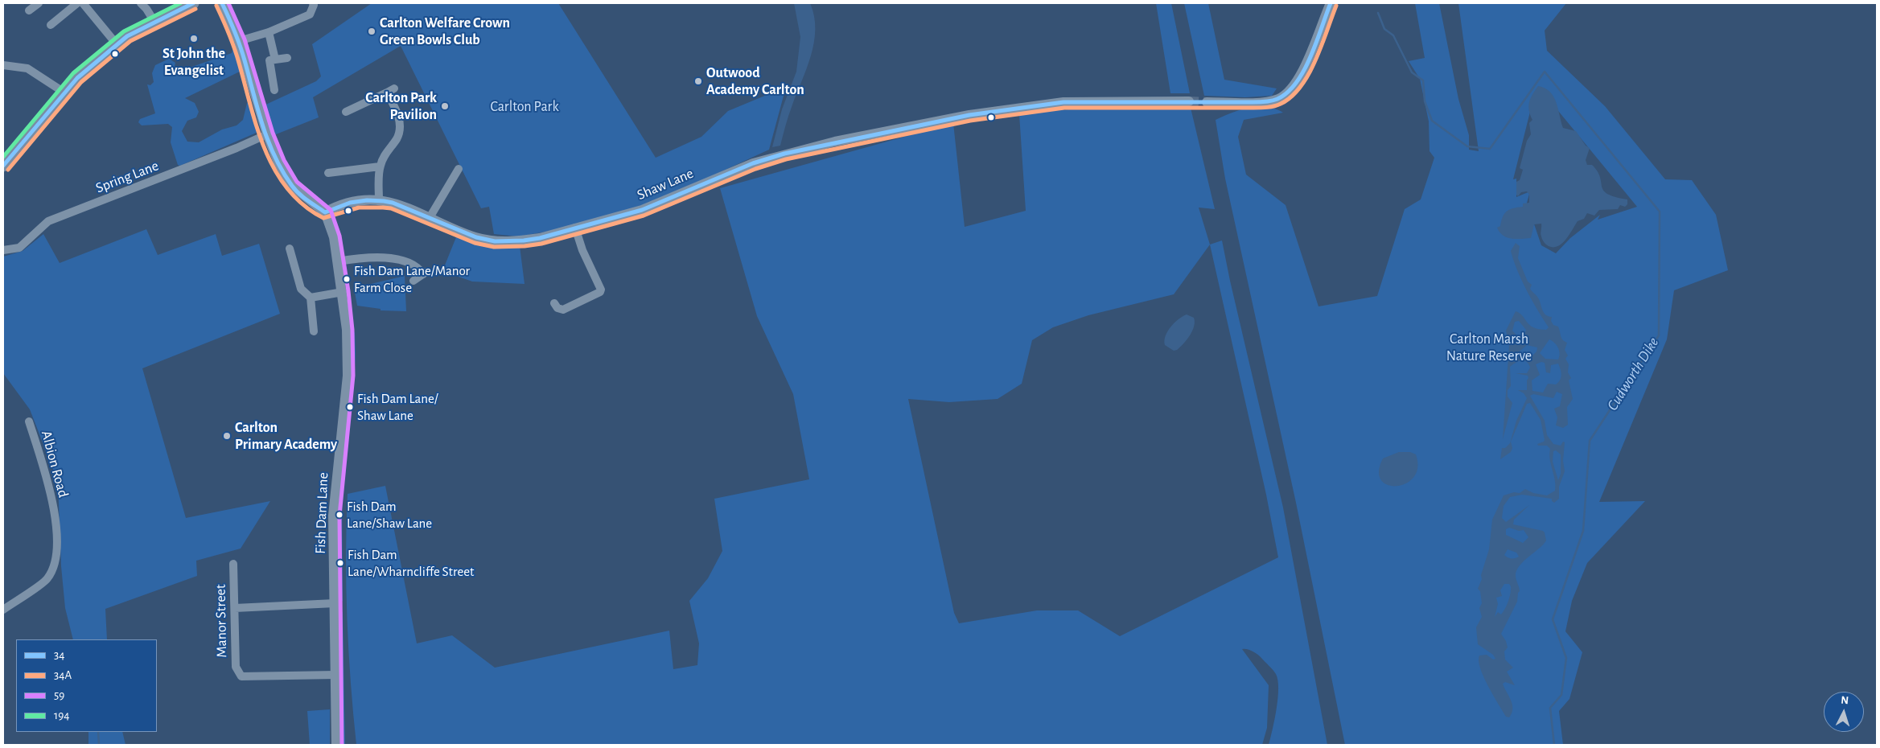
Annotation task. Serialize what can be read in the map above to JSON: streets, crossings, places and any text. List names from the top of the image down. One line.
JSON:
{"streets":{"street":["Spring Lane","Shaw Lane","Albion Road","Fish Dam Lane","Manor Street"]},"crossings":[["Shaw Lane","Fish Dam Lane"],["Fish Dam Lane","Manor Street"]],"water":["Cudworth Dike"],"parks":["Carlton Park","Carlton Marsh Nature Reserve"],"places":["Carlton Welfare Crown Green Bowls Club","St John the Evangelist","Outwood Academy Carlton","Carlton Park Pavilion","Fish Dam Lane/Manor Farm Close","Fish Dam Lane/ Shaw Lane","Carlton Primary Academy","Fish Dam Lane/Shaw Lane","Fish Dam Lane/Wharncliffe Street"],"lines":["transit line 34","transit line 59","transit line 194","transit line 34A"],"legend":["34","34A","59","194"],"north":"top"}
